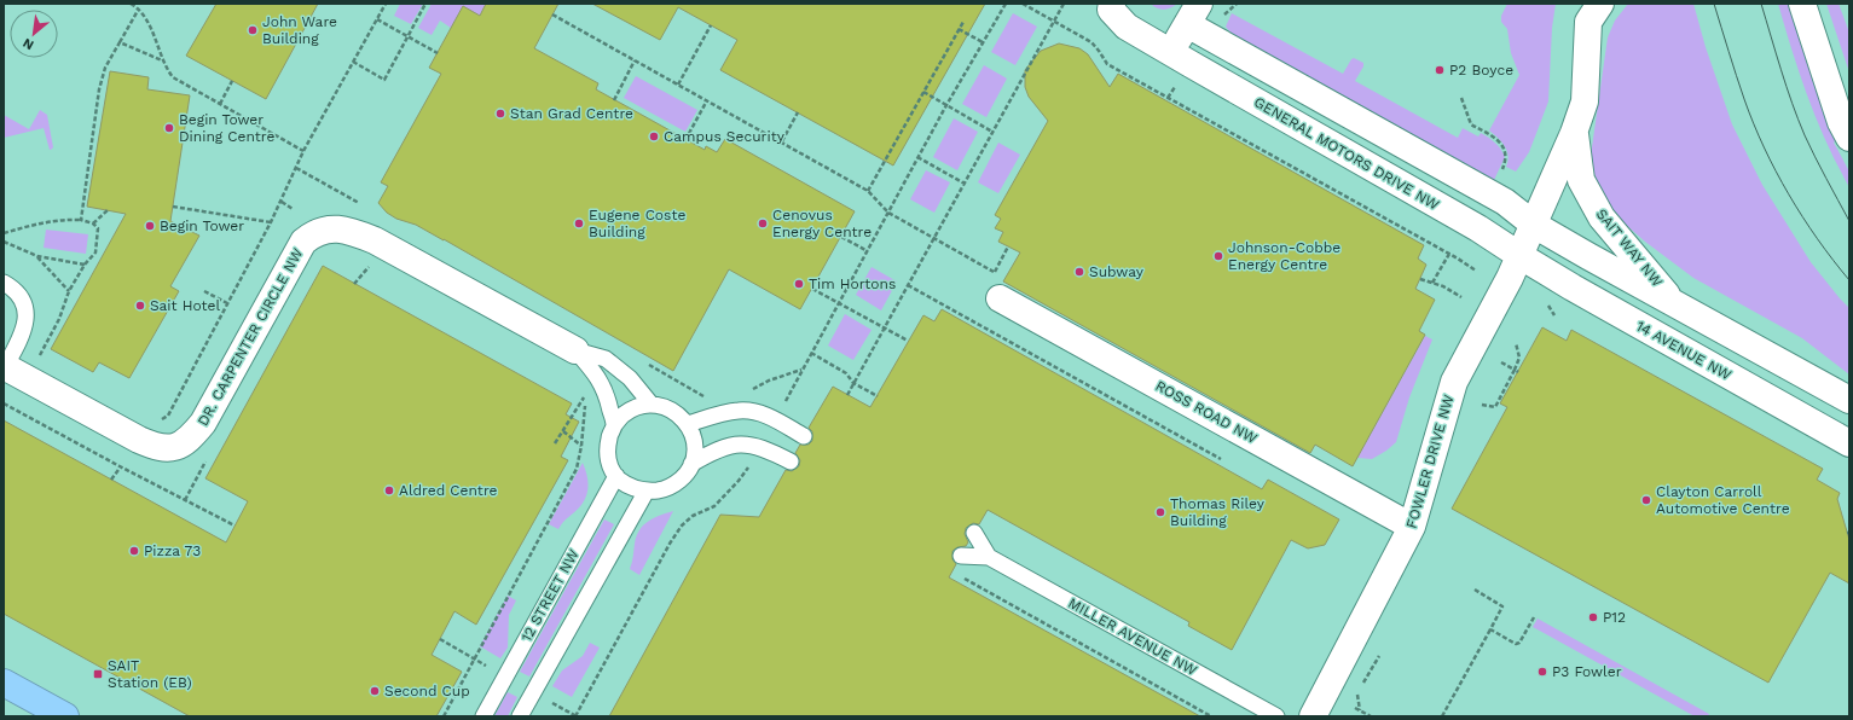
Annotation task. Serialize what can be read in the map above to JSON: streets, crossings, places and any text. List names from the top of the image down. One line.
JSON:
{"streets":{"street":["GENERAL MOTORS DRIVE NW","SAIT WAY NW","DR. CARPENTER CIRCLE NW","14 AVENUE NW","ROSS ROAD NW","FOWLER DRIVE NW"],"lane":["12 STREET NW","MILLER AVENUE NW"]},"crossings":[["GENERAL MOTORS DRIVE NW","SAIT WAY NW"],["GENERAL MOTORS DRIVE NW","14 AVENUE NW"],["GENERAL MOTORS DRIVE NW","FOWLER DRIVE NW"],["SAIT WAY NW","14 AVENUE NW"],["SAIT WAY NW","FOWLER DRIVE NW"],["14 AVENUE NW","FOWLER DRIVE NW"],["ROSS ROAD NW","FOWLER DRIVE NW"]],"places":{"other":["John Ware Building","P2 Boyce","Stan Grad Centre","Begin Tower Dining Centre","Campus Security","Eugene Coste Building","Cenovus Energy Centre","Begin Tower","Johnson-Cobbe Energy Centre","Subway","Tim Hortons","Sait Hotel","Aldred Centre","Clayton Carroll Automotive Centre","Thomas Riley Building","Pizza 73","P12","P3 Fowler","Second Cup"],"transit":["SAIT Station (EB)"]},"north":"bottom left"}
